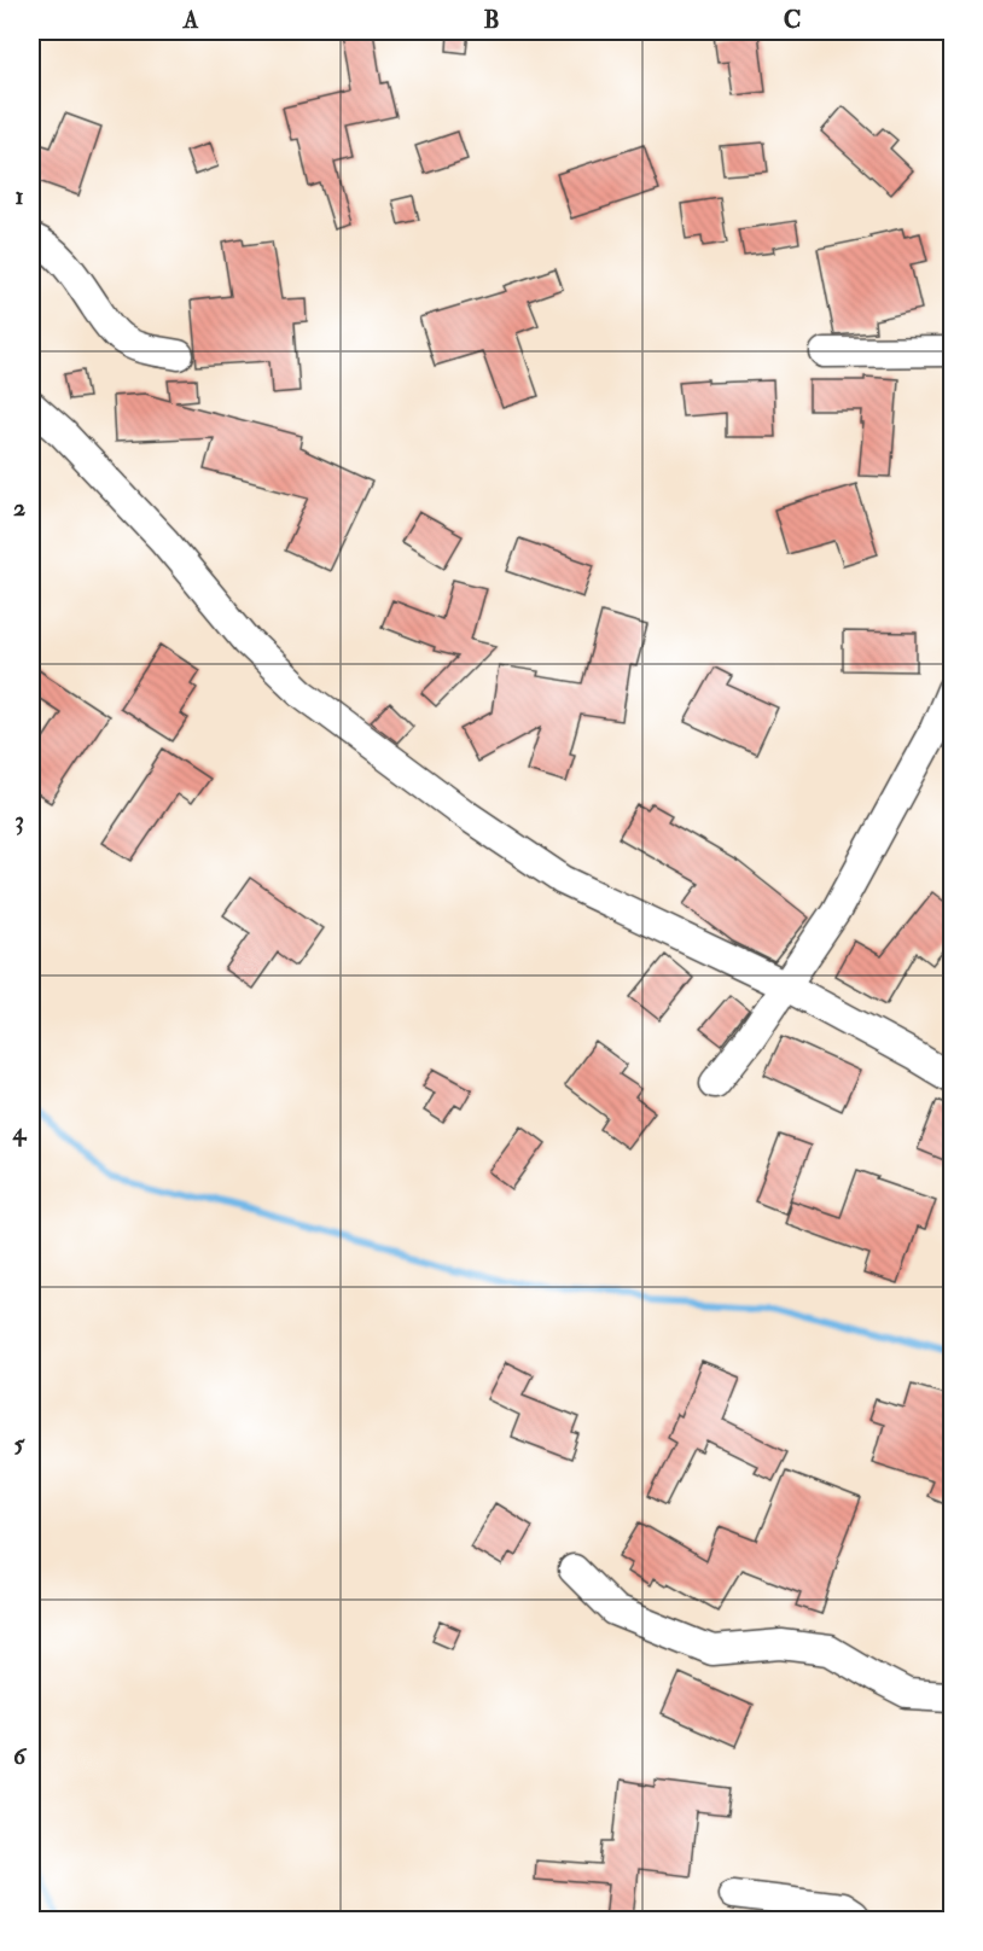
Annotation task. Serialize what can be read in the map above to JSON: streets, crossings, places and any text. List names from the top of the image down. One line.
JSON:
{"grid":{"columns":["A","B","C"],"rows":["1","2","3","4","5","6"]}}
